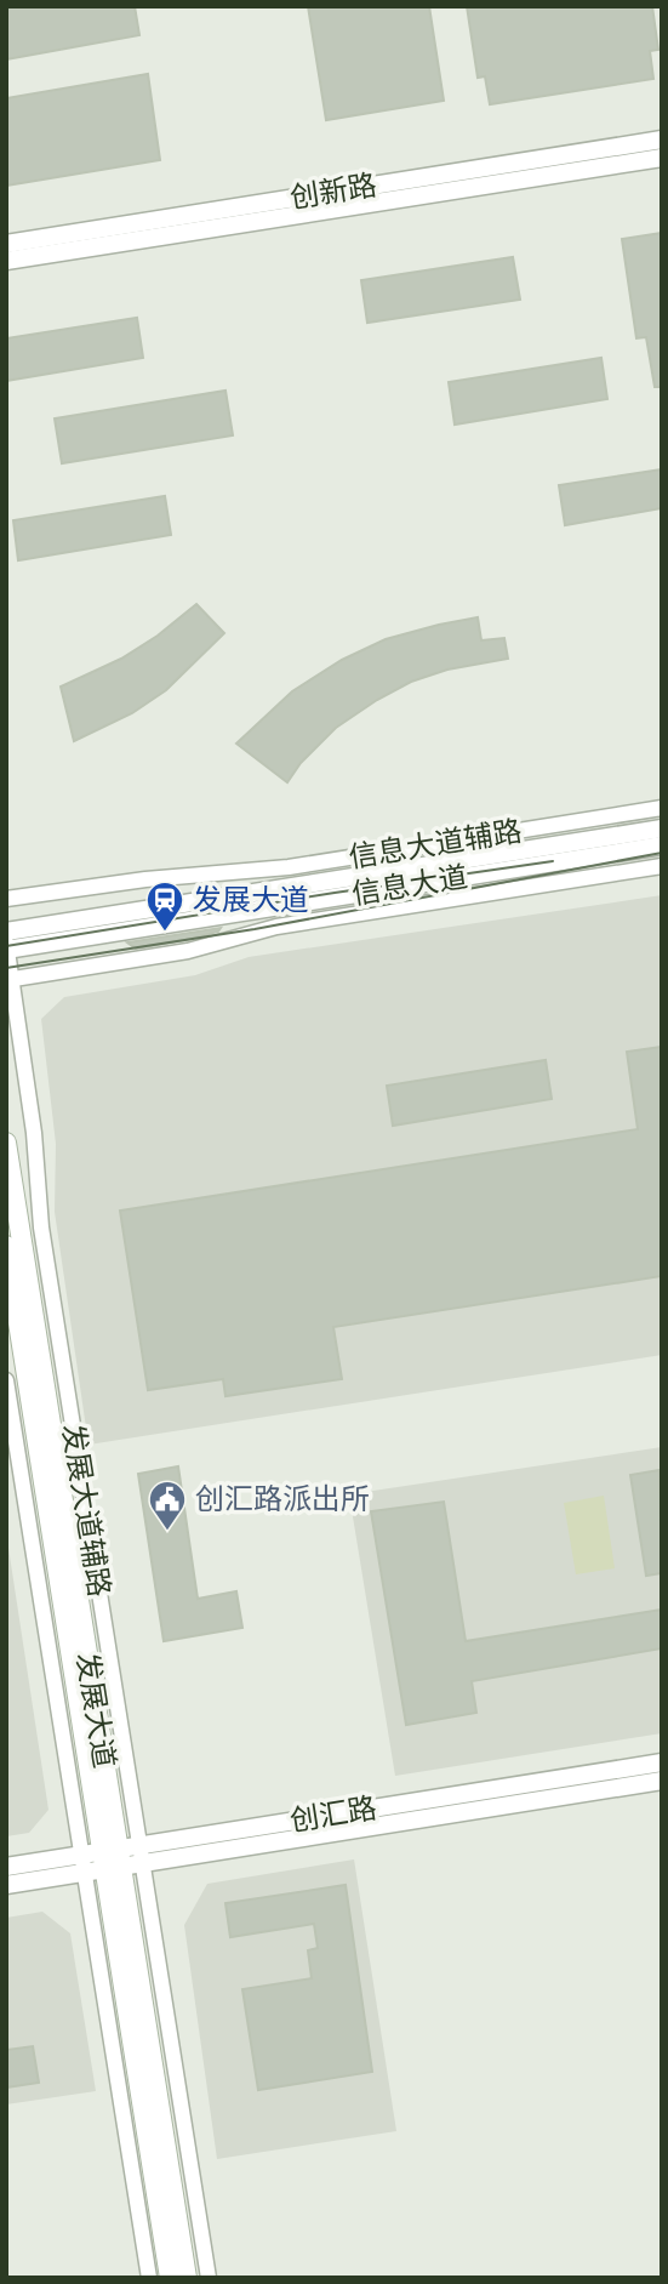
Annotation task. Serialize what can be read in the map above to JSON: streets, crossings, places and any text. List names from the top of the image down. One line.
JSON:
{"streets":{"main road":["发展大道"],"street":["创新路","信息大道辅路","信息大道","发展大道辅路","创汇路"]},"crossings":[["信息大道辅路","发展大道辅路"],["信息大道","发展大道辅路"],["发展大道辅路","发展大道"],["发展大道辅路","创汇路"],["发展大道","创汇路"]],"places":{"station":["发展大道"],"public building":["创汇路派出所"]}}
